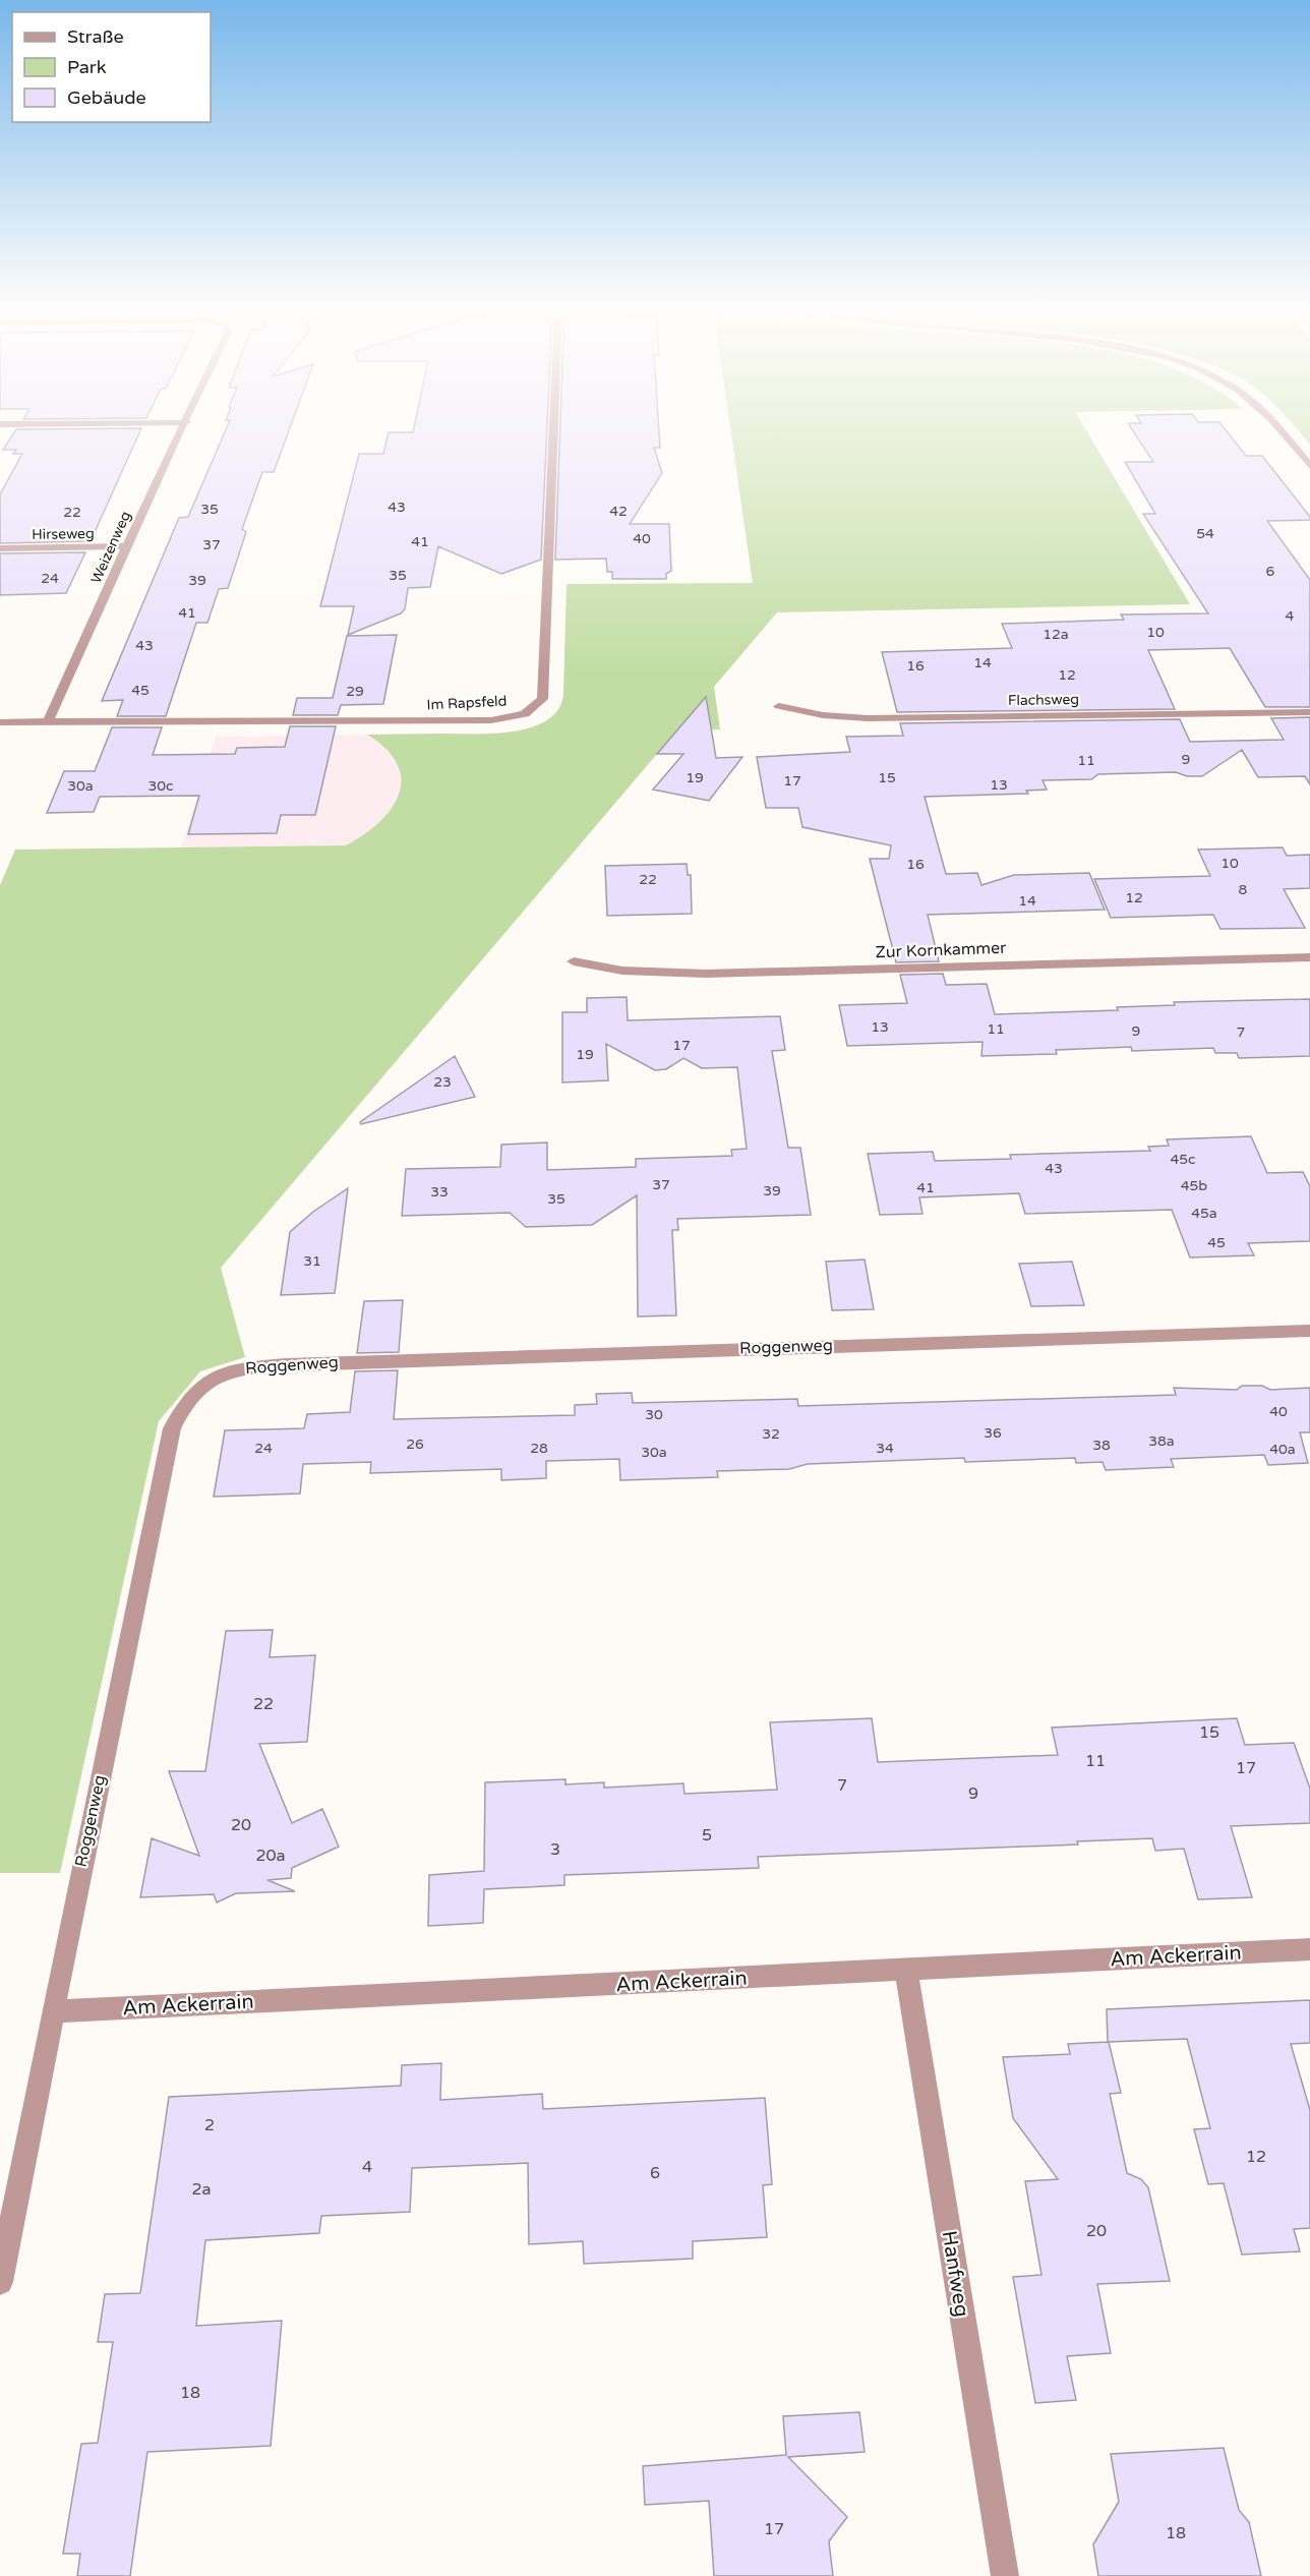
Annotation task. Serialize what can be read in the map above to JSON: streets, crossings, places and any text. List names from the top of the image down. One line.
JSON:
{"streets":{"street":["Hirseweg","Weizenweg","Flachsweg","Im Rapsfeld","Zur Kornkammer","Roggenweg","Am Ackerrain","Hanfweg"]},"crossings":[["Hirseweg","Weizenweg"],["Weizenweg","Im Rapsfeld"],["Roggenweg","Am Ackerrain"],["Am Ackerrain","Hanfweg"]],"house_numbers":["43","35","42","22","54","40","41","37","6","35","24","39","41","4","10","12a","43","14","16","12","45","29","9","11","19","15","17","13","30a","30c","10","16","22","8","12","14","13","11","9","7","17","19","23","45c","43","37","45b","41","39","33","35","45a","45","31","40","30","36","32","38a","26","38","24","28","34","40a","30a","22","15","11","17","7","9","20","5","3","20a","2","12","4","6","2a","20","18","17","18"],"legend":["Straße","Park","Gebäude"]}
